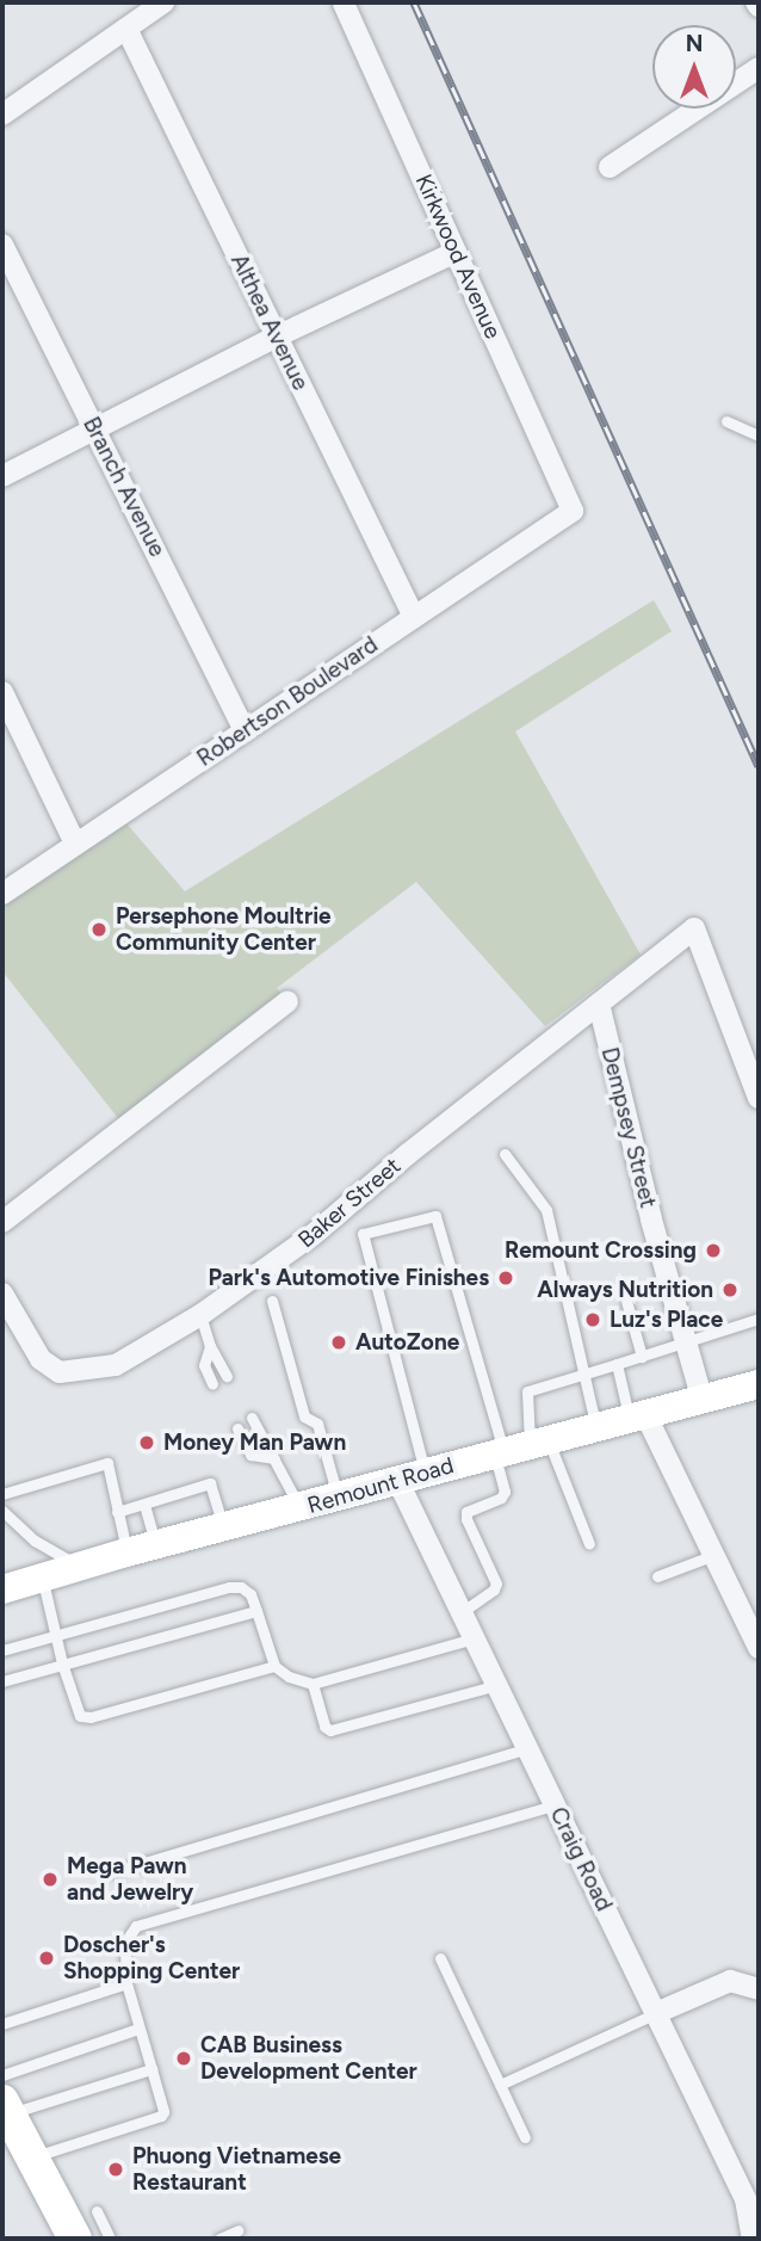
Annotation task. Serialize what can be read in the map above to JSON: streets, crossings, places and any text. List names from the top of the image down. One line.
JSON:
{"streets":{"main road":["Remount Road"],"street":["Kirkwood Avenue","Althea Avenue","Branch Avenue","Robertson Boulevard","Dempsey Street","Baker Street","Craig Road"]},"crossings":[["Kirkwood Avenue","Robertson Boulevard"],["Althea Avenue","Robertson Boulevard"],["Branch Avenue","Robertson Boulevard"],["Dempsey Street","Baker Street"],["Dempsey Street","Remount Road"],["Remount Road","Craig Road"]],"places":["Persephone Moultrie Community Center","Remount Crossing","Park's Automotive Finishes","Always Nutrition","Luz's Place","AutoZone","Money Man Pawn","Mega Pawn and Jewelry","Doscher's Shopping Center","CAB Business Development Center","Phuong Vietnamese Restaurant"],"north":"top"}
